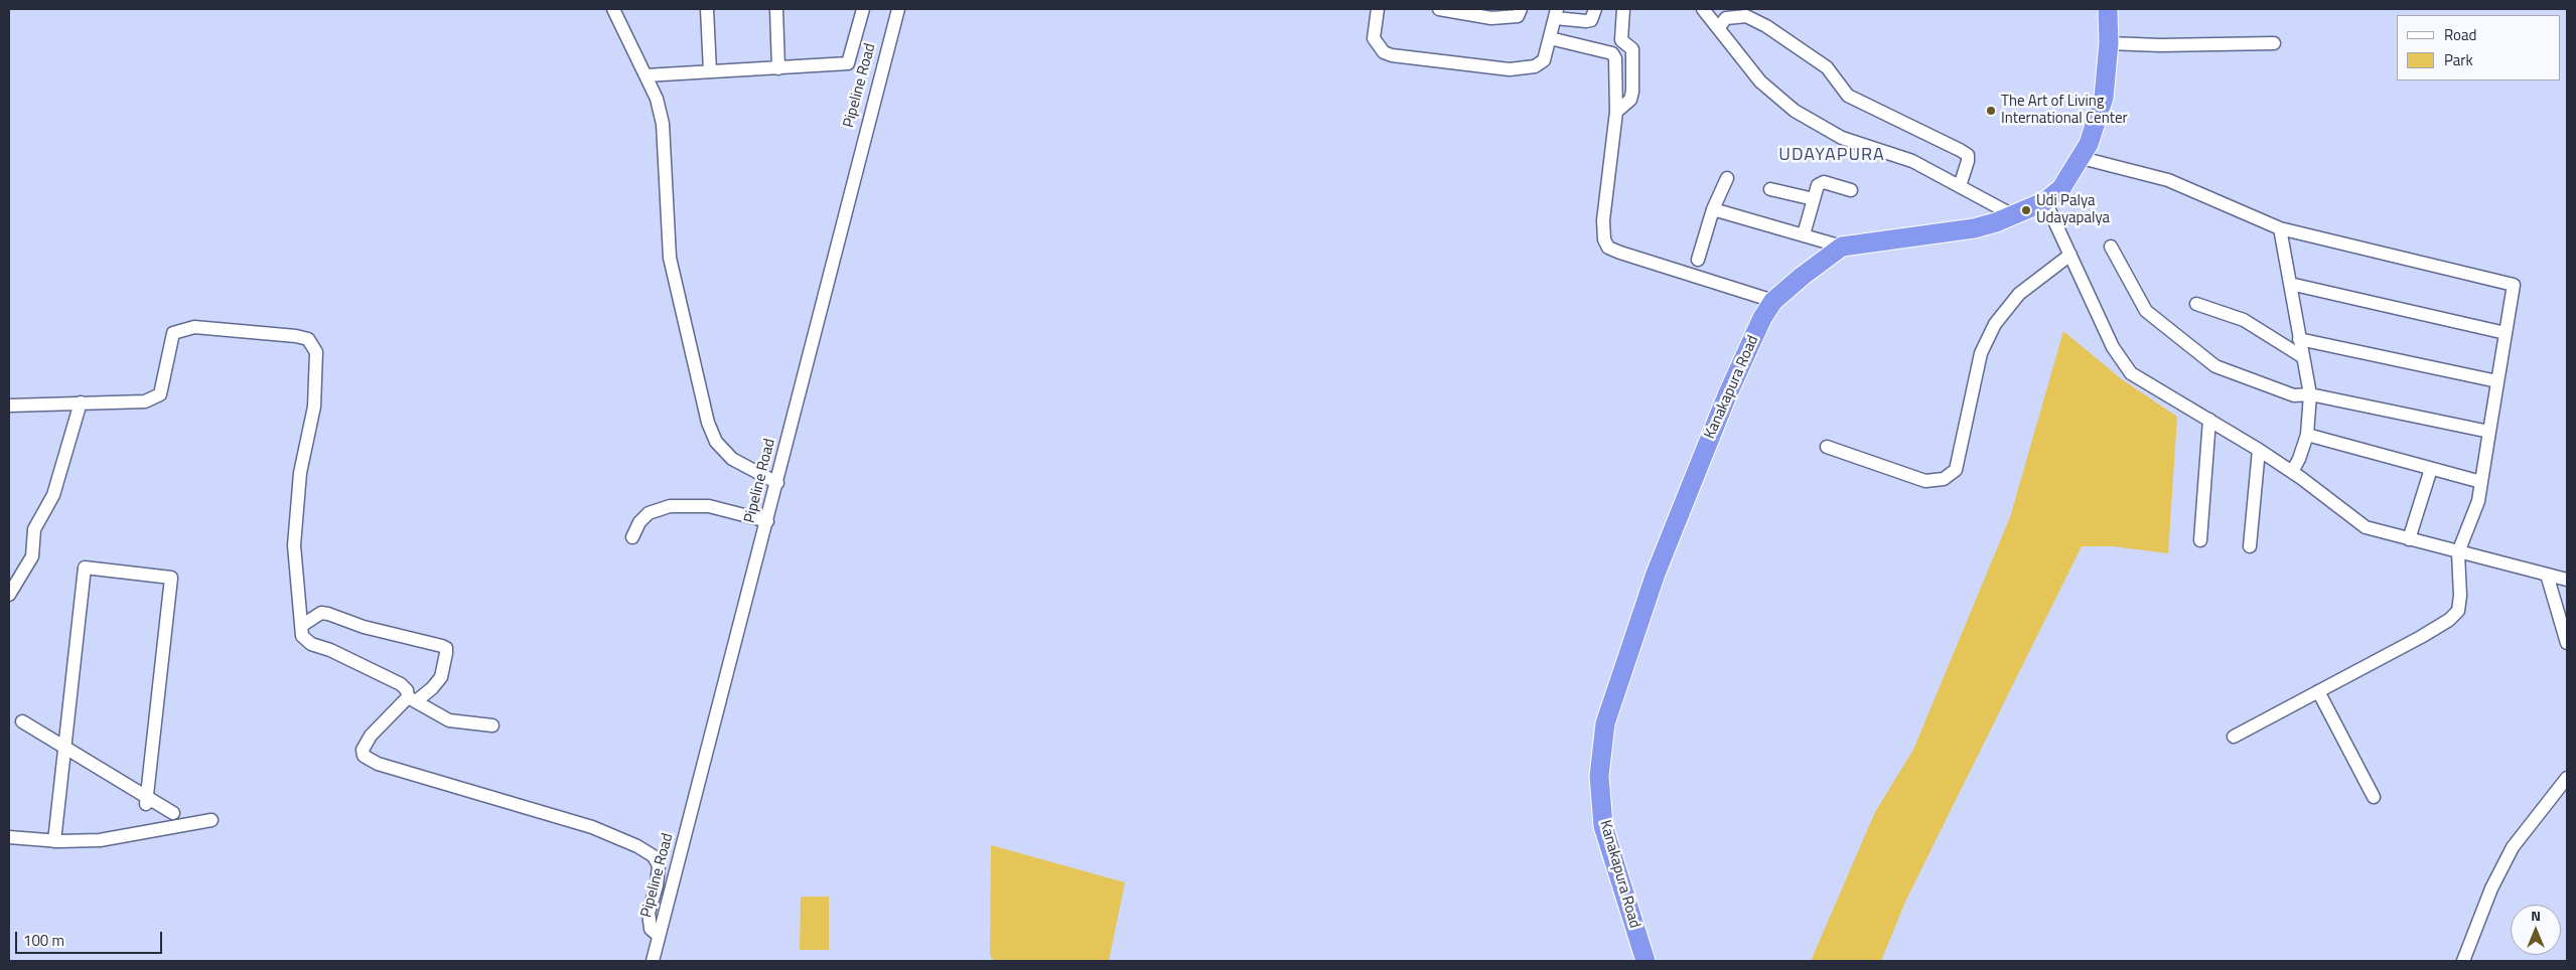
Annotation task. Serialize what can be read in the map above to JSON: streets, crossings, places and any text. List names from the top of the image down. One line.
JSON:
{"streets":{"highway":["Kanakapura Road"],"street":["Pipeline Road"]},"districts":["UDAYAPURA"],"places":["The Art of Living International Center","Udi Palya Udayapalya"],"legend":["Road","Park"],"scale_bar":"100 m","north":"top"}
